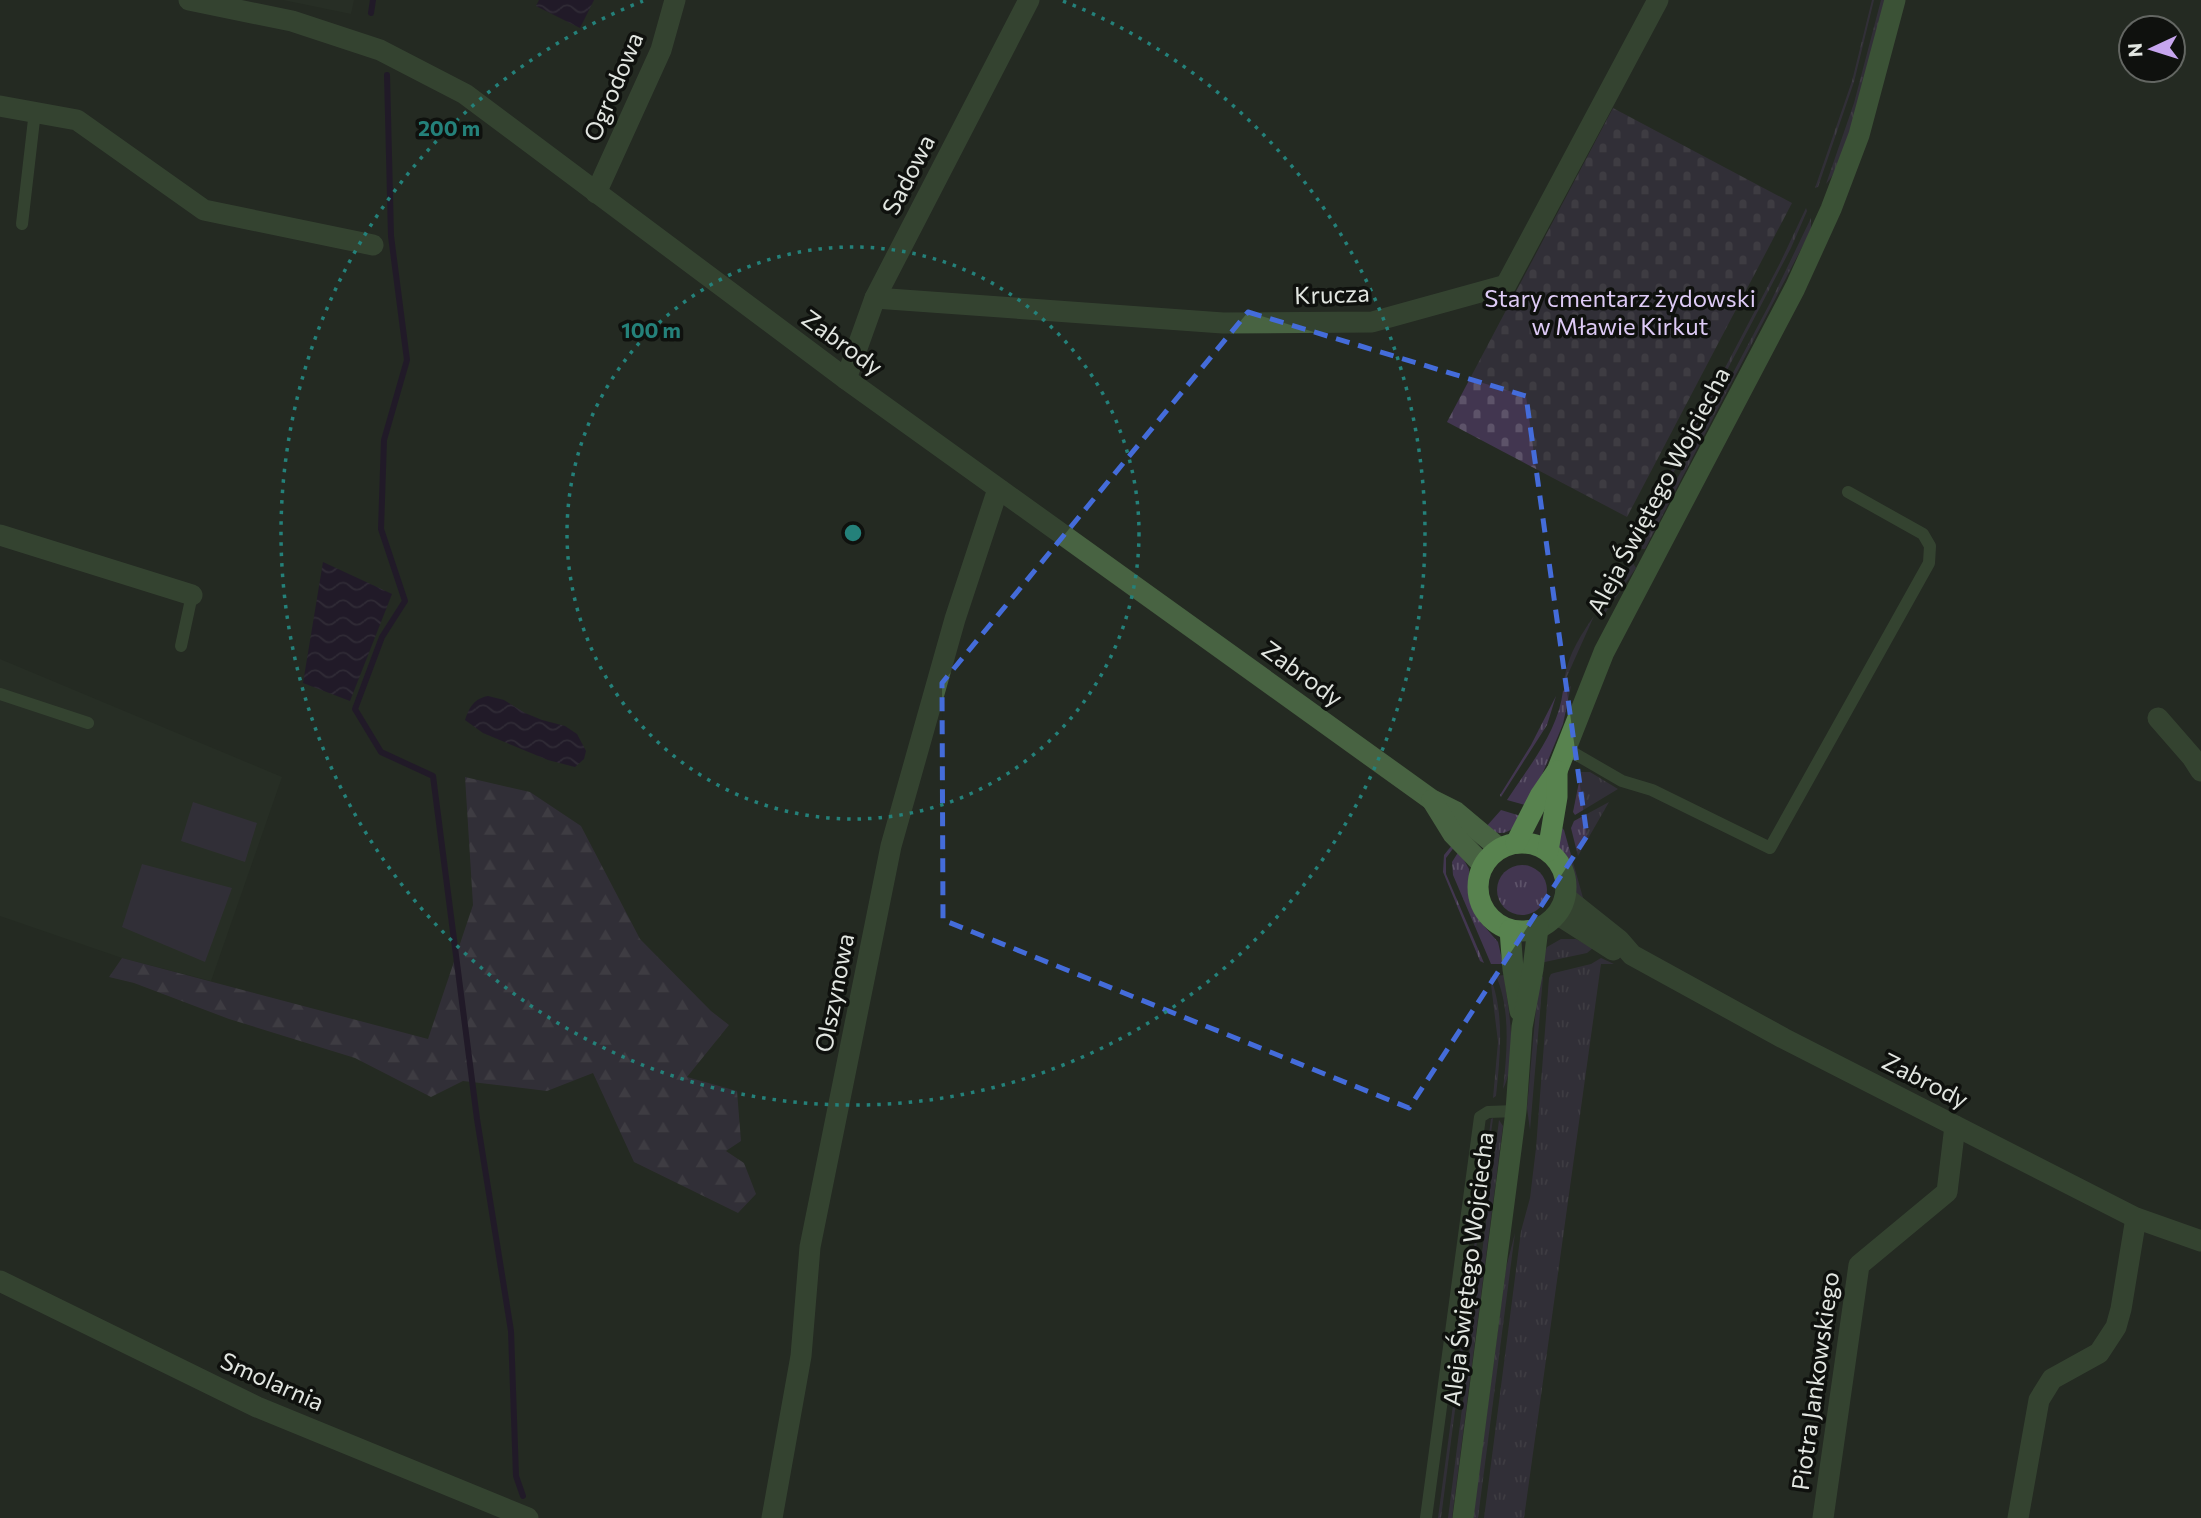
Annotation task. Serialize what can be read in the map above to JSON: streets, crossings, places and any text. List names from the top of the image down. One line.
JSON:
{"streets":{"street":["Ogrodowa","Sadowa","Krucza","Zabrody","Aleja Świętego Wojciecha","Olszynowa","Piotra Jankowskiego","Smolarnia"]},"crossings":[["Ogrodowa","Zabrody"],["Sadowa","Krucza"],["Sadowa","Zabrody"],["Zabrody","Aleja Świętego Wojciecha"],["Zabrody","Olszynowa"],["Zabrody","Piotra Jankowskiego"]],"parks":["Stary cmentarz żydowski w Mławie Kirkut"],"north":"left","rings":["200 m","100 m"]}
